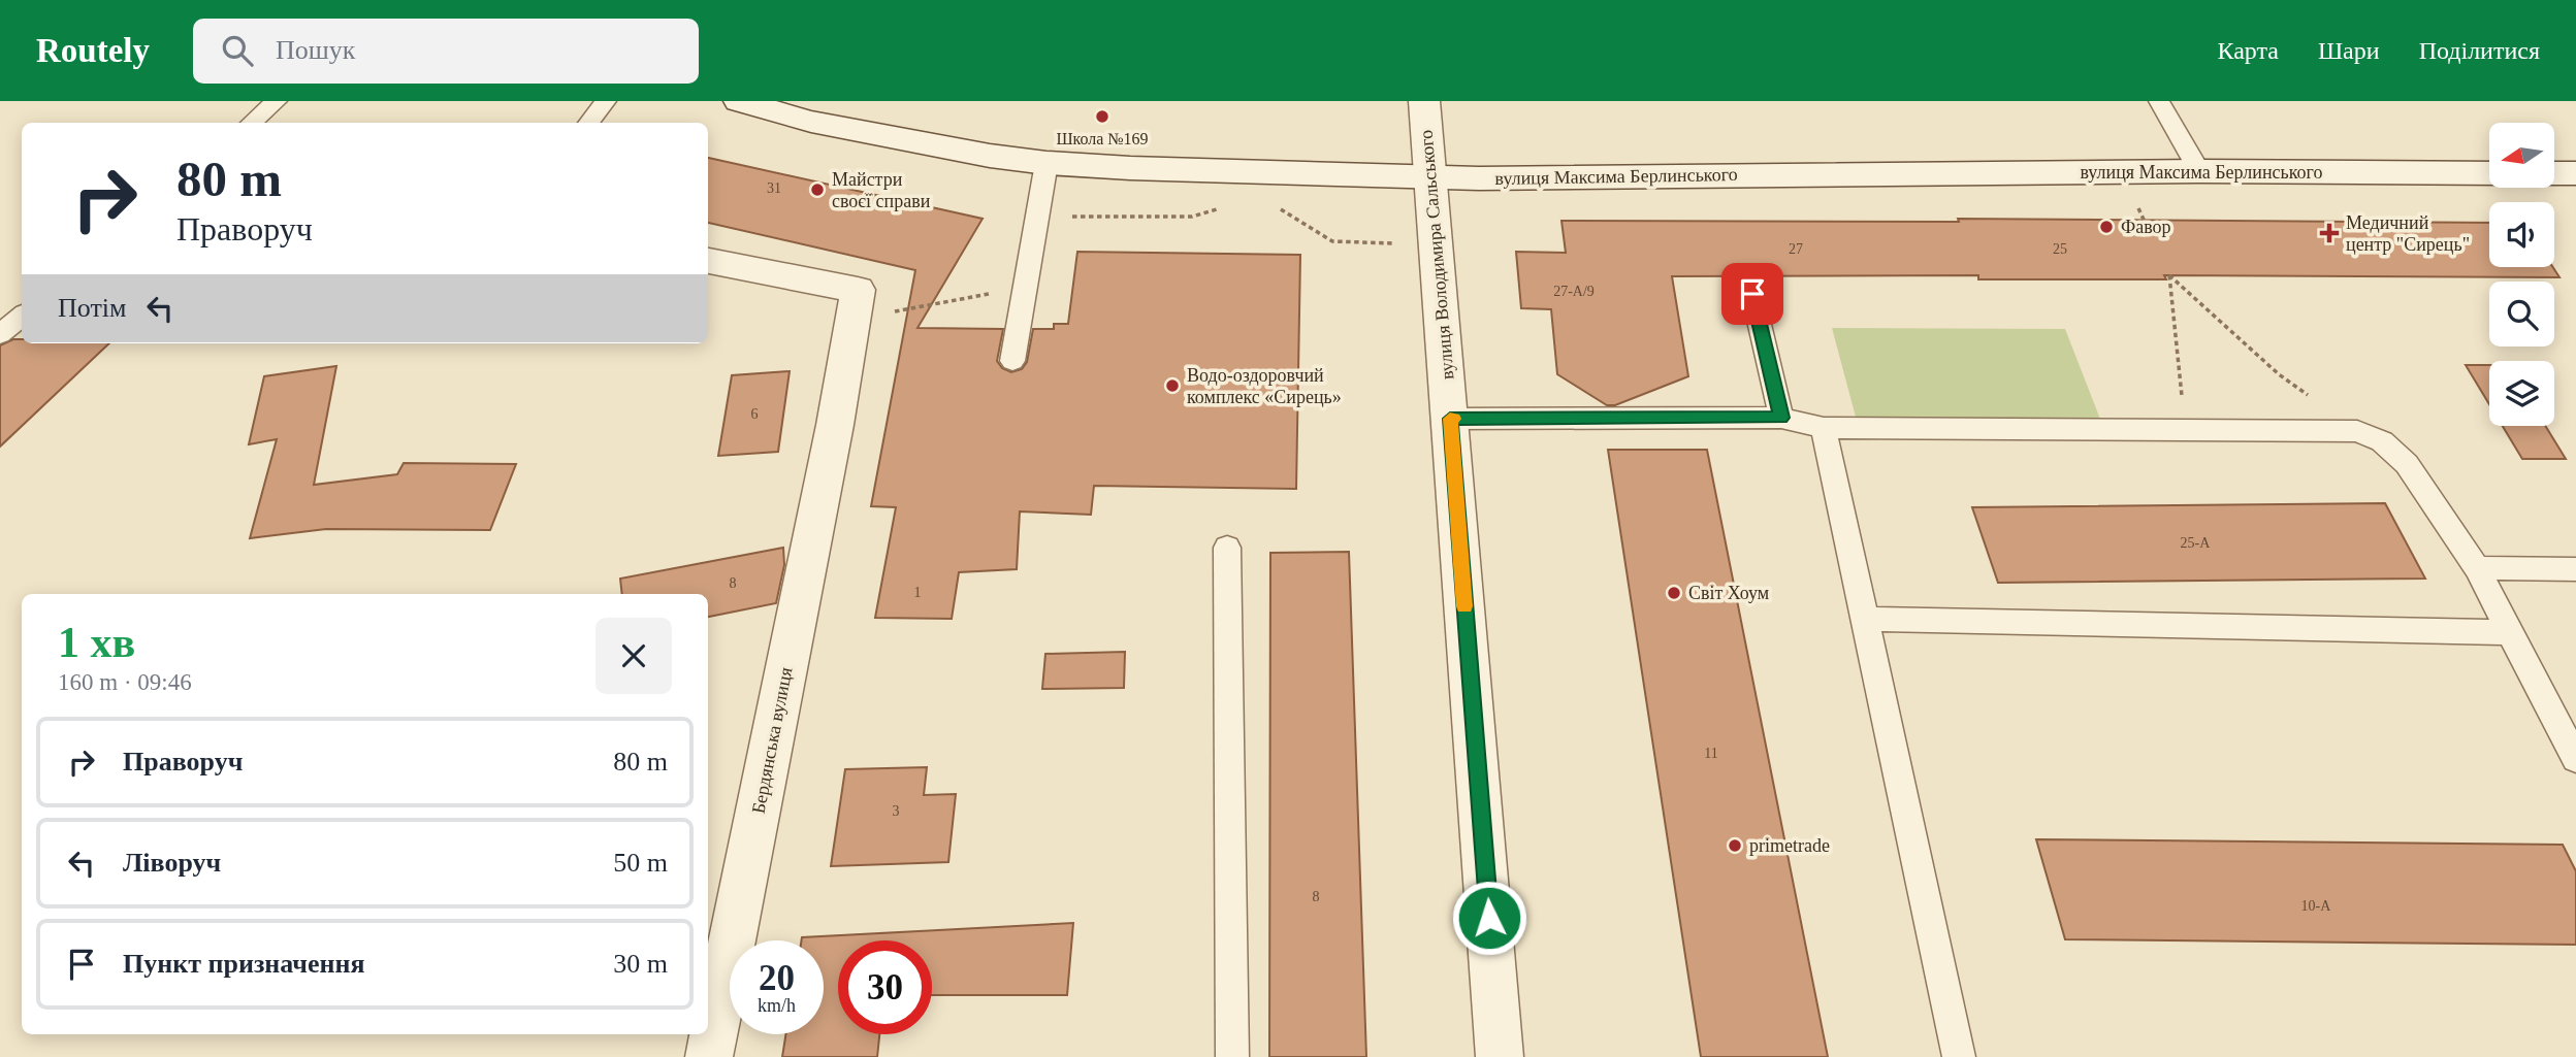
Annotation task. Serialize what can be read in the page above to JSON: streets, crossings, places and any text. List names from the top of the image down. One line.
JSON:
{"streets":{"street":["вулиця Максима Берлинського","вулиця Володимира Сальського","Бердянська вулиця"]},"crossings":[["вулиця Максима Берлинського","вулиця Володимира Сальського"]],"places":{"other":["Школа №169","Майстри своєї справи","Фавор","Водо-оздоровчий комплекс «Сирець»","Світ Хоум","primetrade"],"health":["Медичний центр \"Сирець\""]},"house_numbers":["31","27","25","27-А/9","6","25-А","8","1","11","3","8","10-А"],"north":"left","page":{"header":"Routely","search":"Пошук","nav":["Карта","Шари","Поділитися"],"turn":["80 m","Праворуч"],"then":"Потім","heading":["1 хв","160 m · 09:46"],"list":[{"name":"Праворуч","value":"80 m"},{"name":"Ліворуч","value":"50 m"},{"name":"Пункт призначення","value":"30 m"}],"speed":"20 km/h","limit":"30"}}
